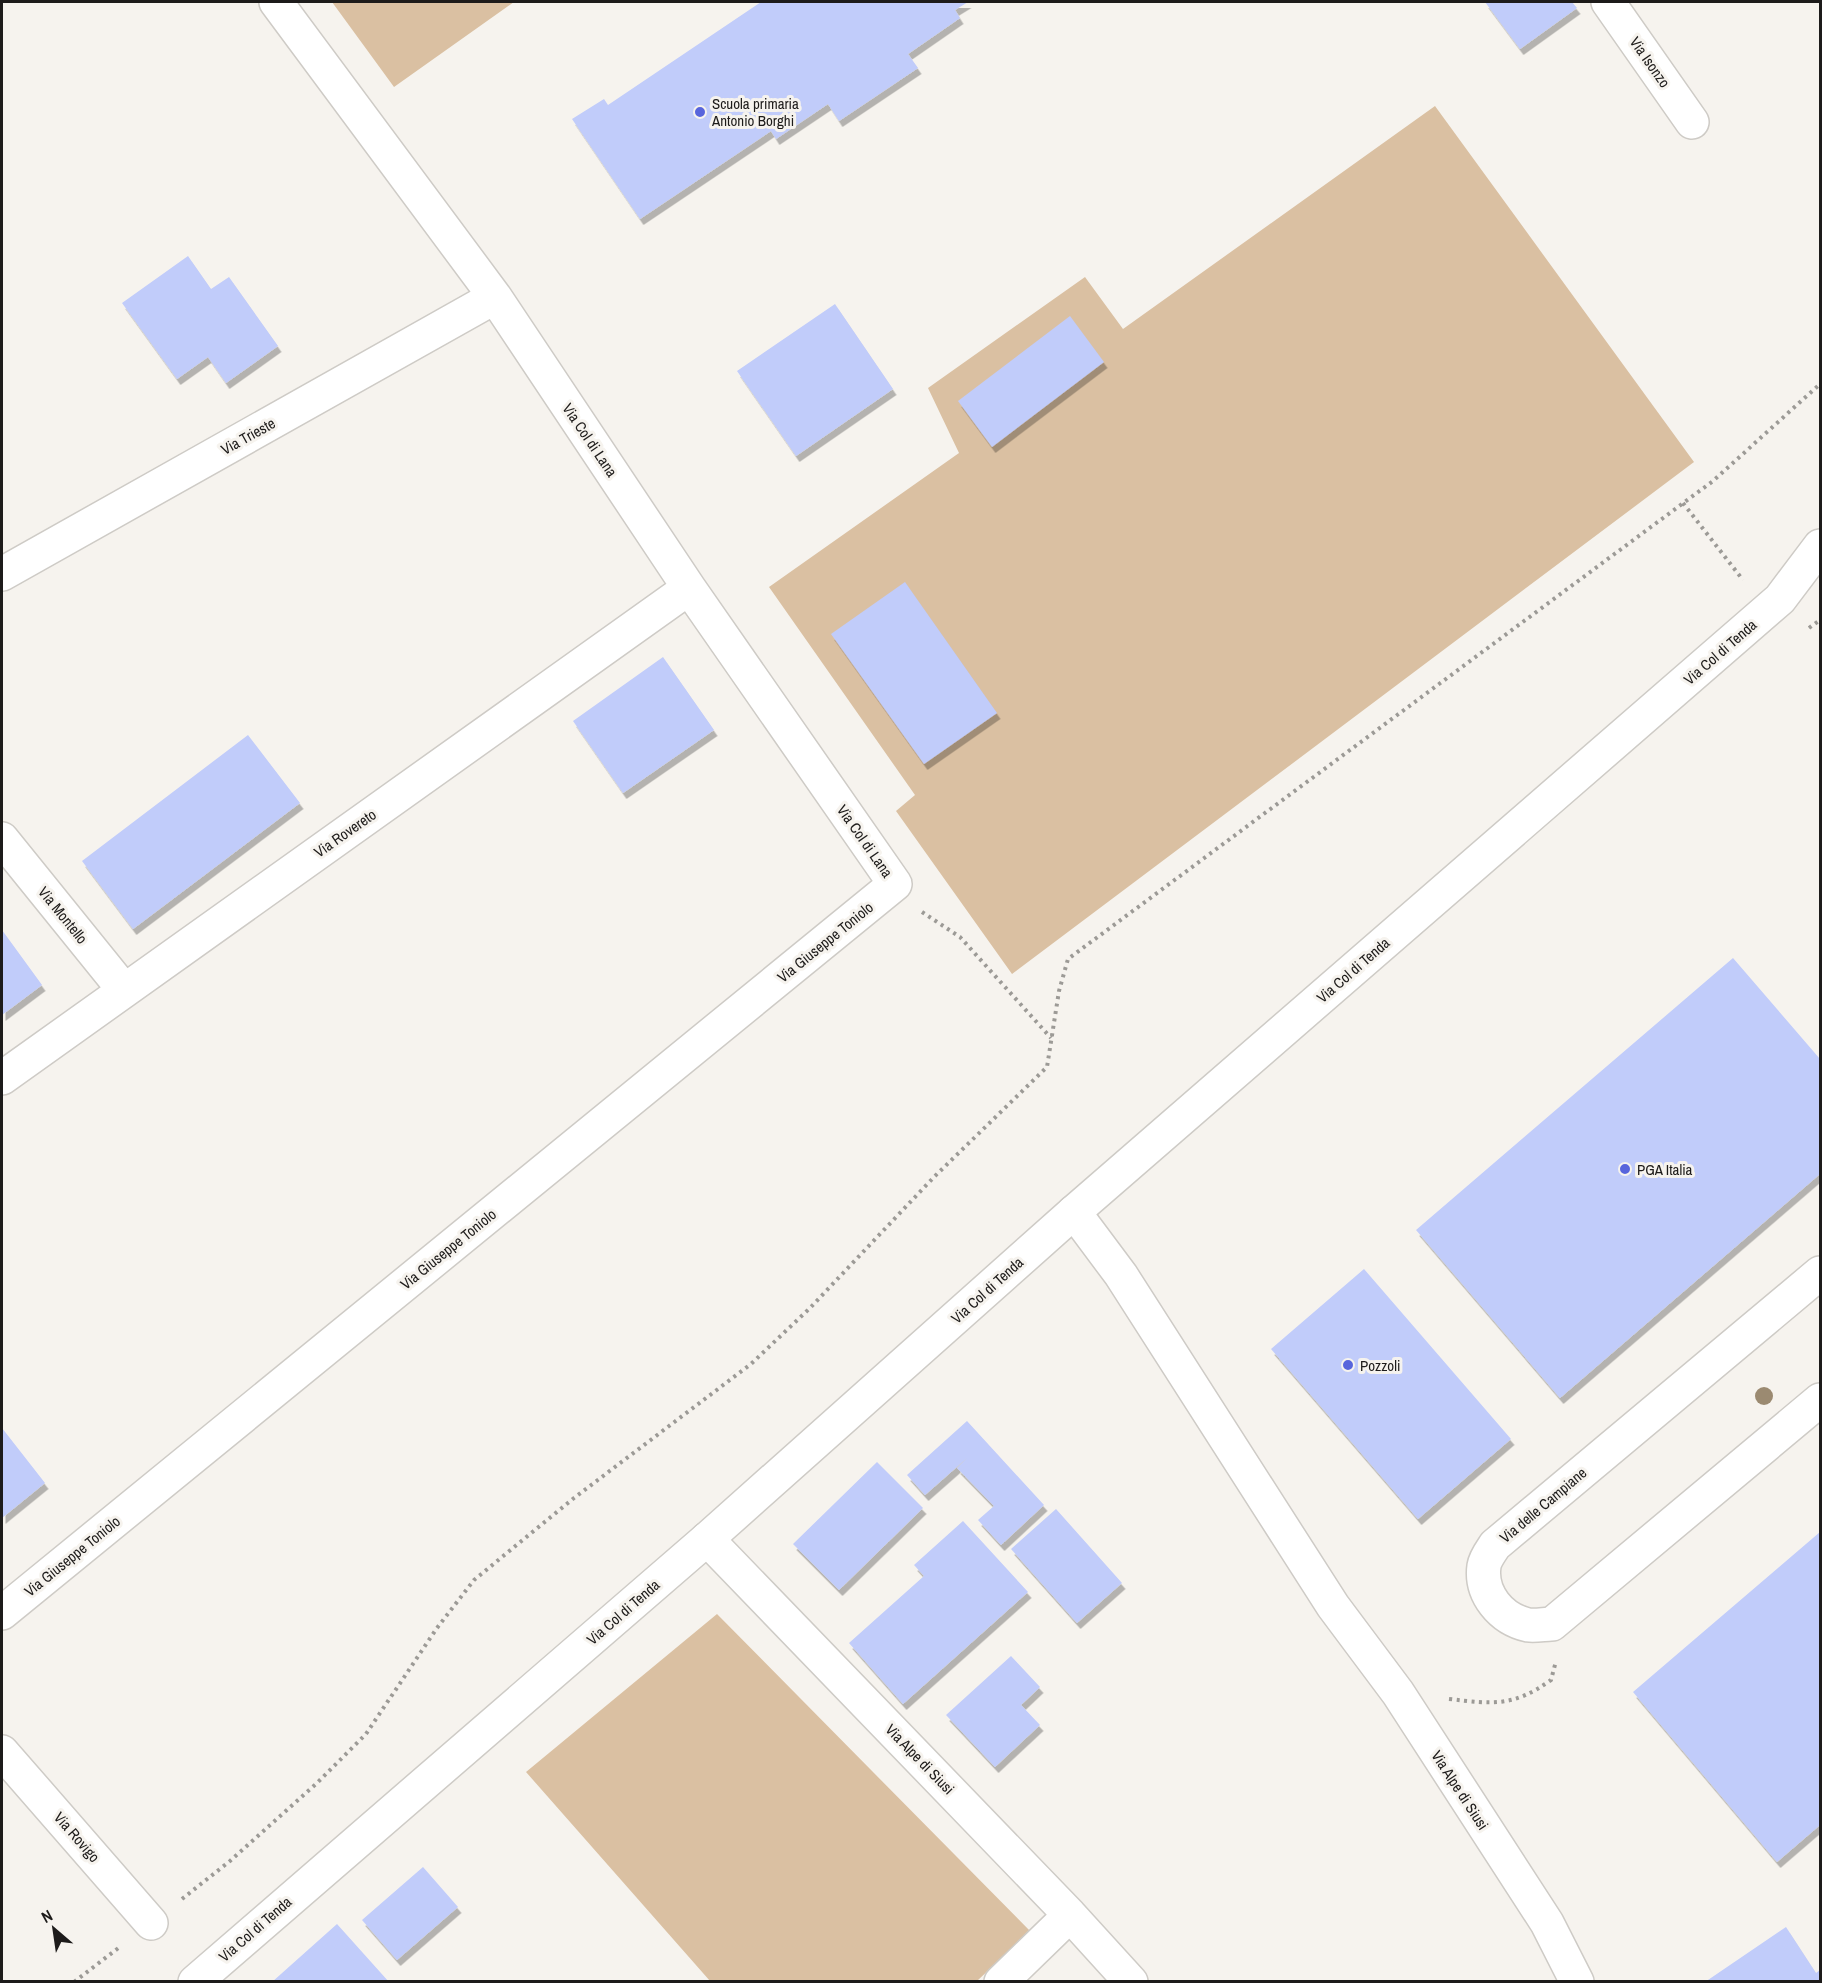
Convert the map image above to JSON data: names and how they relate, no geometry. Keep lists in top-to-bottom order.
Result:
{
  "streets": {
    "street": [
      "Via Isonzo",
      "Via Trieste",
      "Via Col di Lana",
      "Via Col di Tenda",
      "Via Rovereto",
      "Via Montello",
      "Via Giuseppe Toniolo",
      "Via delle Campiane",
      "Via Alpe di Siusi",
      "Via Rovigo"
    ]
  },
  "crossings": [
    ["Via Trieste", "Via Col di Lana"],
    ["Via Col di Lana", "Via Rovereto"],
    ["Via Col di Lana", "Via Giuseppe Toniolo"],
    ["Via Col di Tenda", "Via Alpe di Siusi"],
    ["Via Rovereto", "Via Montello"]
  ],
  "places": ["Scuola primaria Antonio Borghi", "PGA Italia", "Pozzoli"],
  "north": "top left"
}
